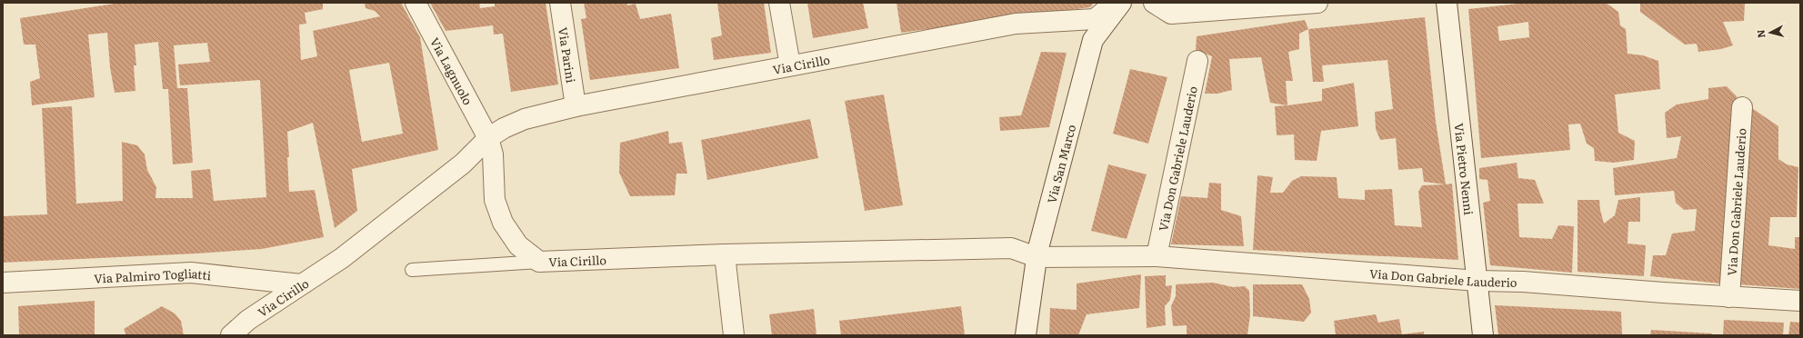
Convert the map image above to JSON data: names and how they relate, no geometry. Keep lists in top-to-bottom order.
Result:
{
  "streets": {
    "street": [
      "Via Parini",
      "Via Cirillo",
      "Via Lagnuolo",
      "Via Don Gabriele Lauderio",
      "Via San Marco",
      "Via Pietro Nenni",
      "Via Palmiro Togliatti"
    ]
  },
  "crossings": [
    ["Via Parini", "Via Cirillo"],
    ["Via Cirillo", "Via Lagnuolo"],
    ["Via Cirillo", "Via Don Gabriele Lauderio"],
    ["Via Cirillo", "Via San Marco"],
    ["Via Cirillo", "Via Palmiro Togliatti"],
    ["Via Don Gabriele Lauderio", "Via San Marco"],
    ["Via Don Gabriele Lauderio", "Via Pietro Nenni"]
  ],
  "north": "left"
}
